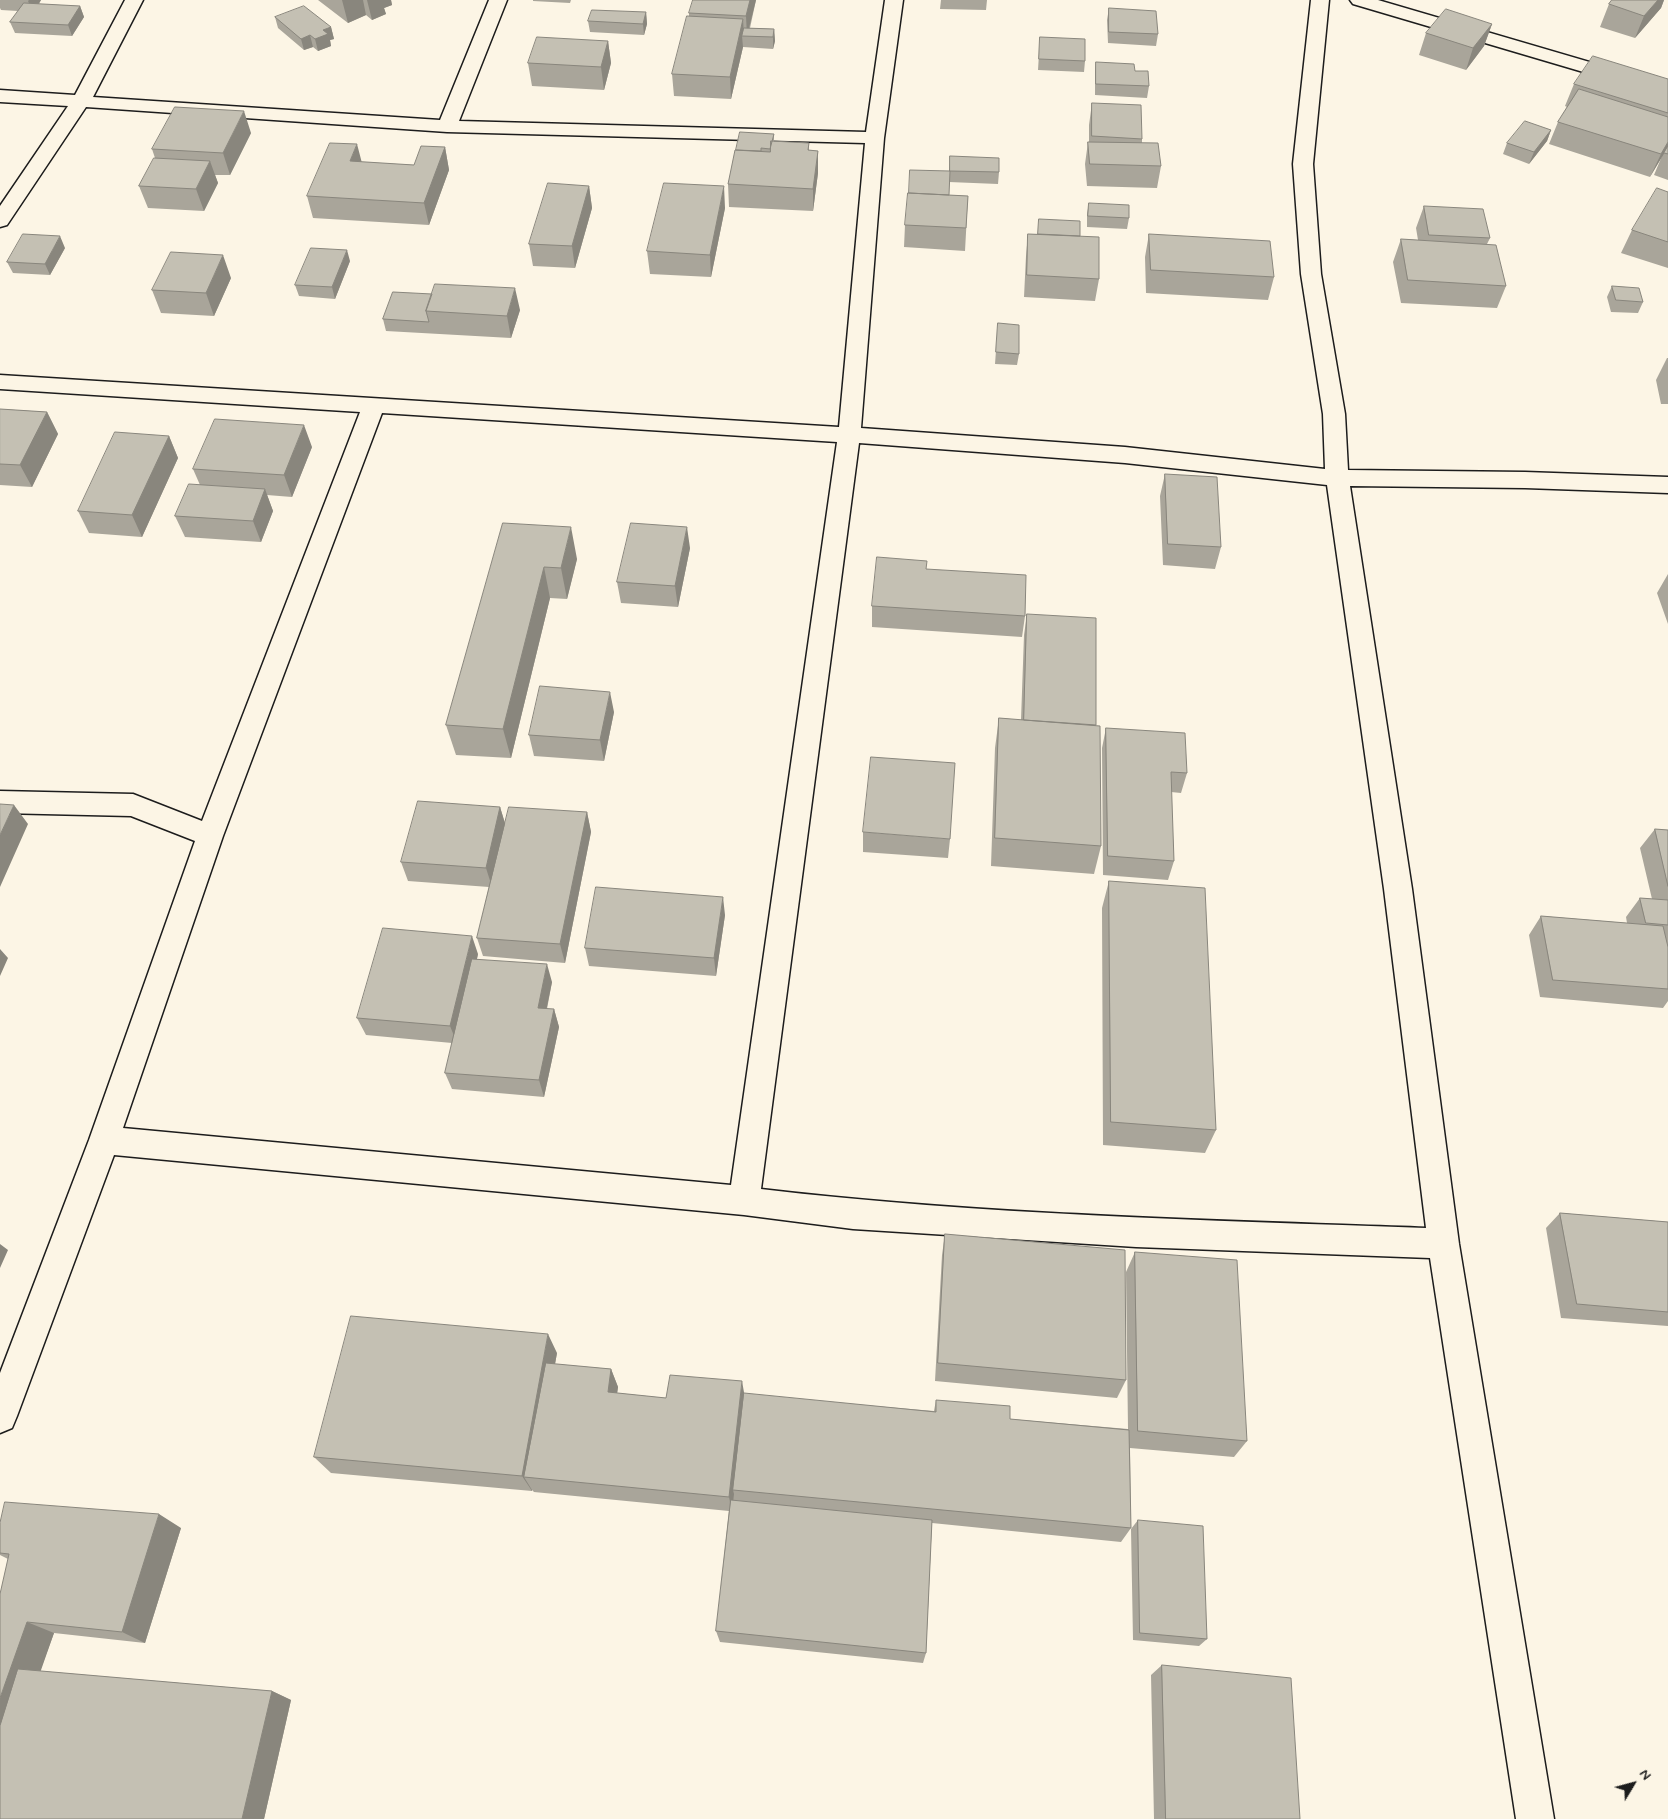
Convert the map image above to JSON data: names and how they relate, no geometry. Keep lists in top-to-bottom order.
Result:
{
  "north": "top right"
}
